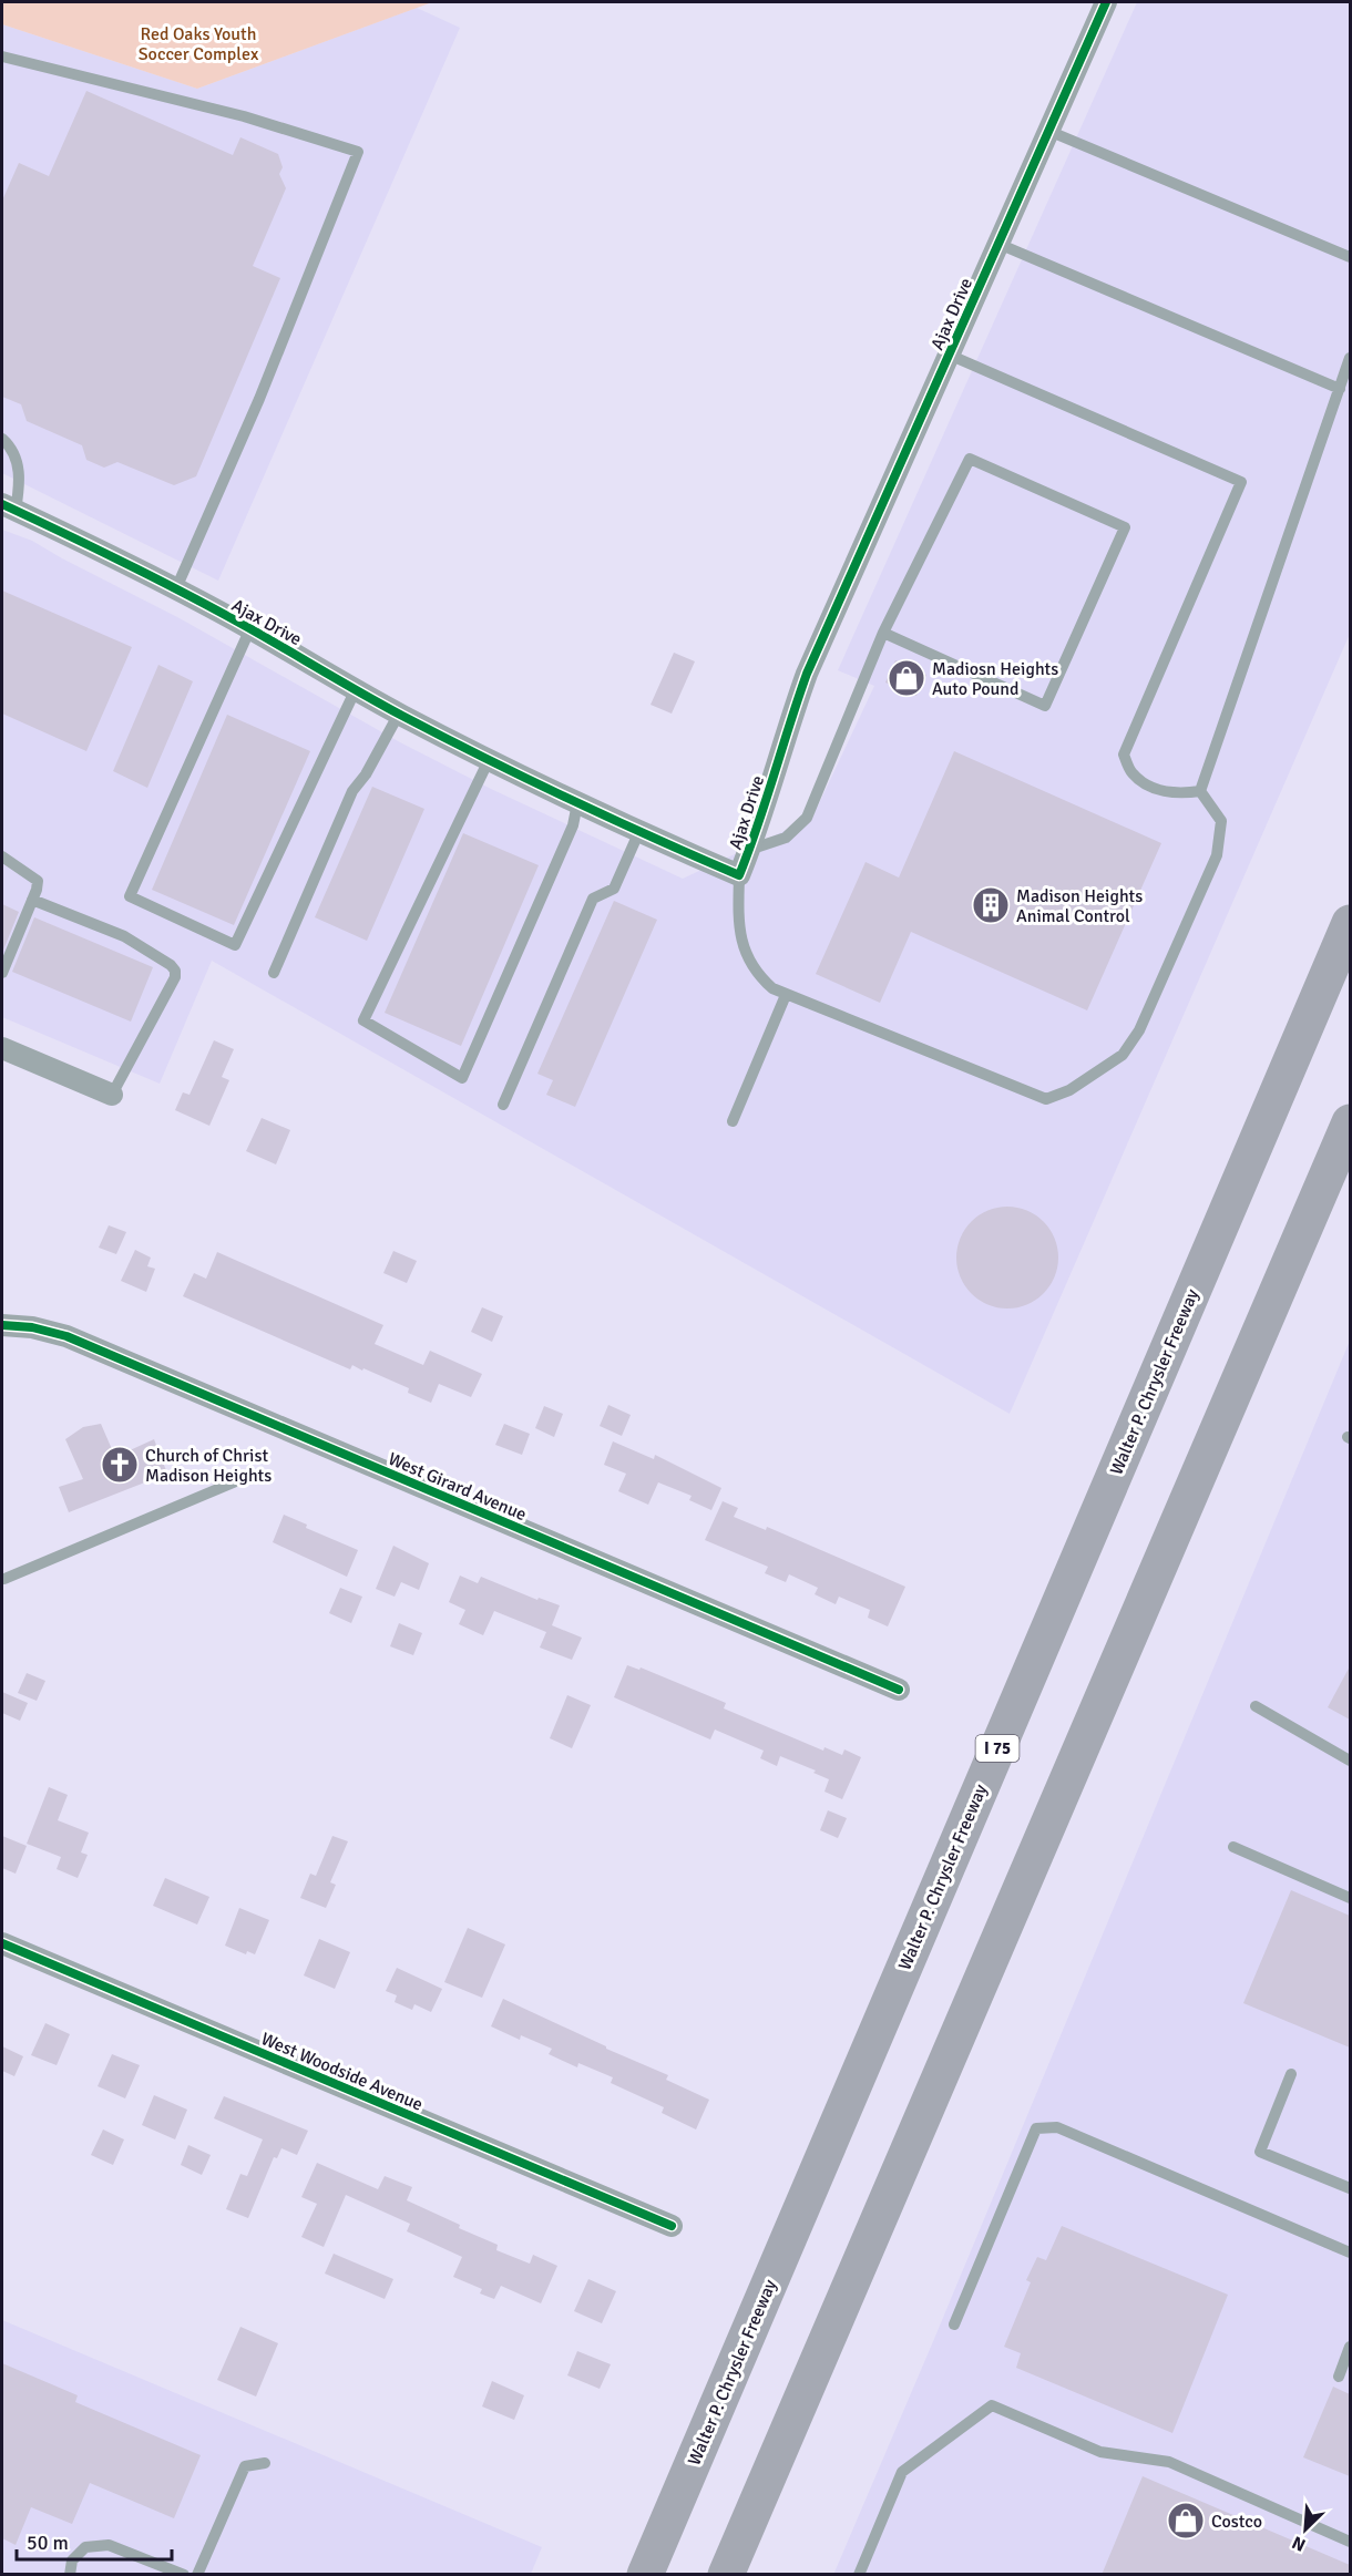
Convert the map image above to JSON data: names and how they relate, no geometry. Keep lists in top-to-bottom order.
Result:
{
  "streets": {
    "highway": ["Walter P. Chrysler Freeway", "I 75"],
    "street": ["Ajax Drive", "West Girard Avenue", "West Woodside Avenue"]
  },
  "parks": ["Red Oaks Youth Soccer Complex"],
  "places": {
    "shop": ["Madiosn Heights Auto Pound", "Costco"],
    "building": ["Madison Heights Animal Control"],
    "church": ["Church of Christ Madison Heights"]
  },
  "scale_bar": "50 m",
  "north": "bottom left"
}
